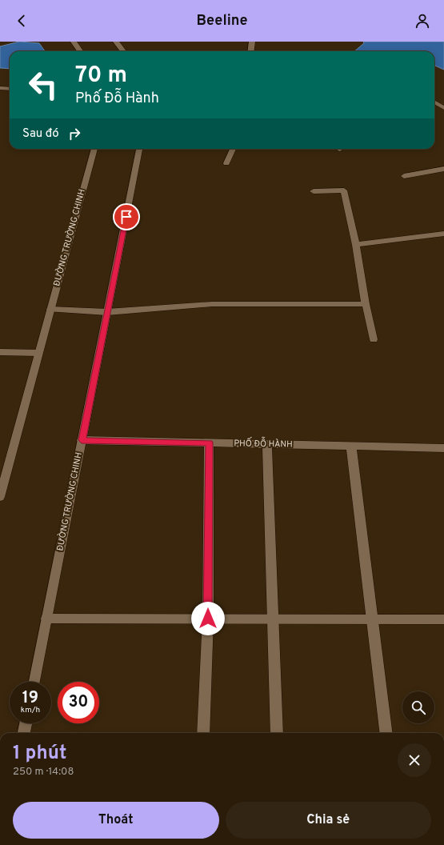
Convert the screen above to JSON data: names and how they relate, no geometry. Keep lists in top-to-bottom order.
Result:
{
  "streets": {
    "street": ["ĐƯỜNG TRƯỜNG CHINH", "PHỐ ĐỖ HÀNH"]
  },
  "crossings": [
    ["ĐƯỜNG TRƯỜNG CHINH", "PHỐ ĐỖ HÀNH"]
  ],
  "page": {
    "header": "Beeline",
    "turn": ["70 m", "Phố Đỗ Hành"],
    "then": "Sau đó",
    "speed": "19 km/h",
    "limit": "30",
    "heading": ["1 phút", "250 m · 14:08"],
    "buttons": ["Thoát", "Chia sẻ"]
  }
}
